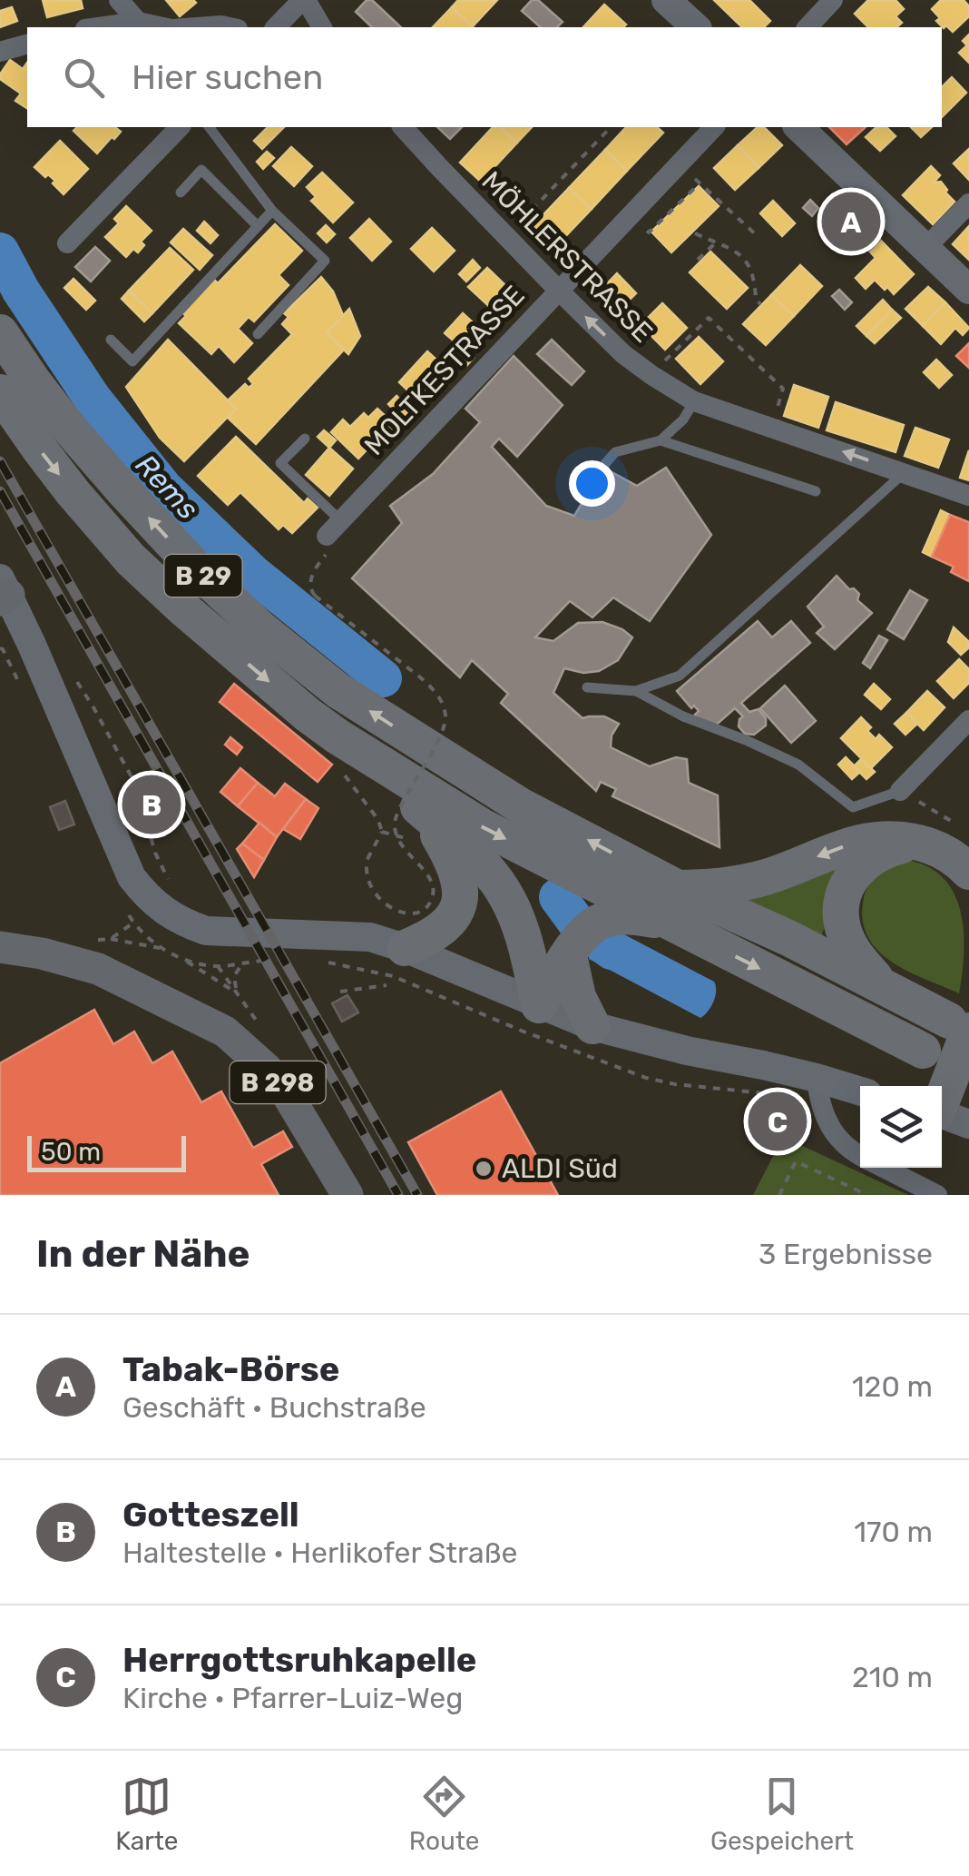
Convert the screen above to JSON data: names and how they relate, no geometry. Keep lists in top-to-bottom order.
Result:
{
  "streets": {
    "highway": ["B 29"],
    "main road": ["B 298"],
    "street": ["MÖHLERSTRASSE", "MOLTKESTRASSE"]
  },
  "crossings": [
    ["MÖHLERSTRASSE", "MOLTKESTRASSE"]
  ],
  "one_way": ["MÖHLERSTRASSE"],
  "water": ["Rems"],
  "places": ["ALDI Süd"],
  "scale_bar": "50 m",
  "page": {
    "search": "Hier suchen",
    "pins": ["A", "B", "C"],
    "scale": "50 m",
    "heading": ["In der Nähe", "3 Ergebnisse"],
    "list": [
      {
        "mark": "A",
        "name": "Tabak-Börse",
        "note": "Geschäft · Buchstraße",
        "value": "120 m"
      },
      {
        "mark": "B",
        "name": "Gotteszell",
        "note": "Haltestelle · Herlikofer Straße",
        "value": "170 m"
      },
      {
        "mark": "C",
        "name": "Herrgottsruhkapelle",
        "note": "Kirche · Pfarrer-Luiz-Weg",
        "value": "210 m"
      }
    ],
    "nav": ["Karte", "Route", "Gespeichert"]
  }
}
